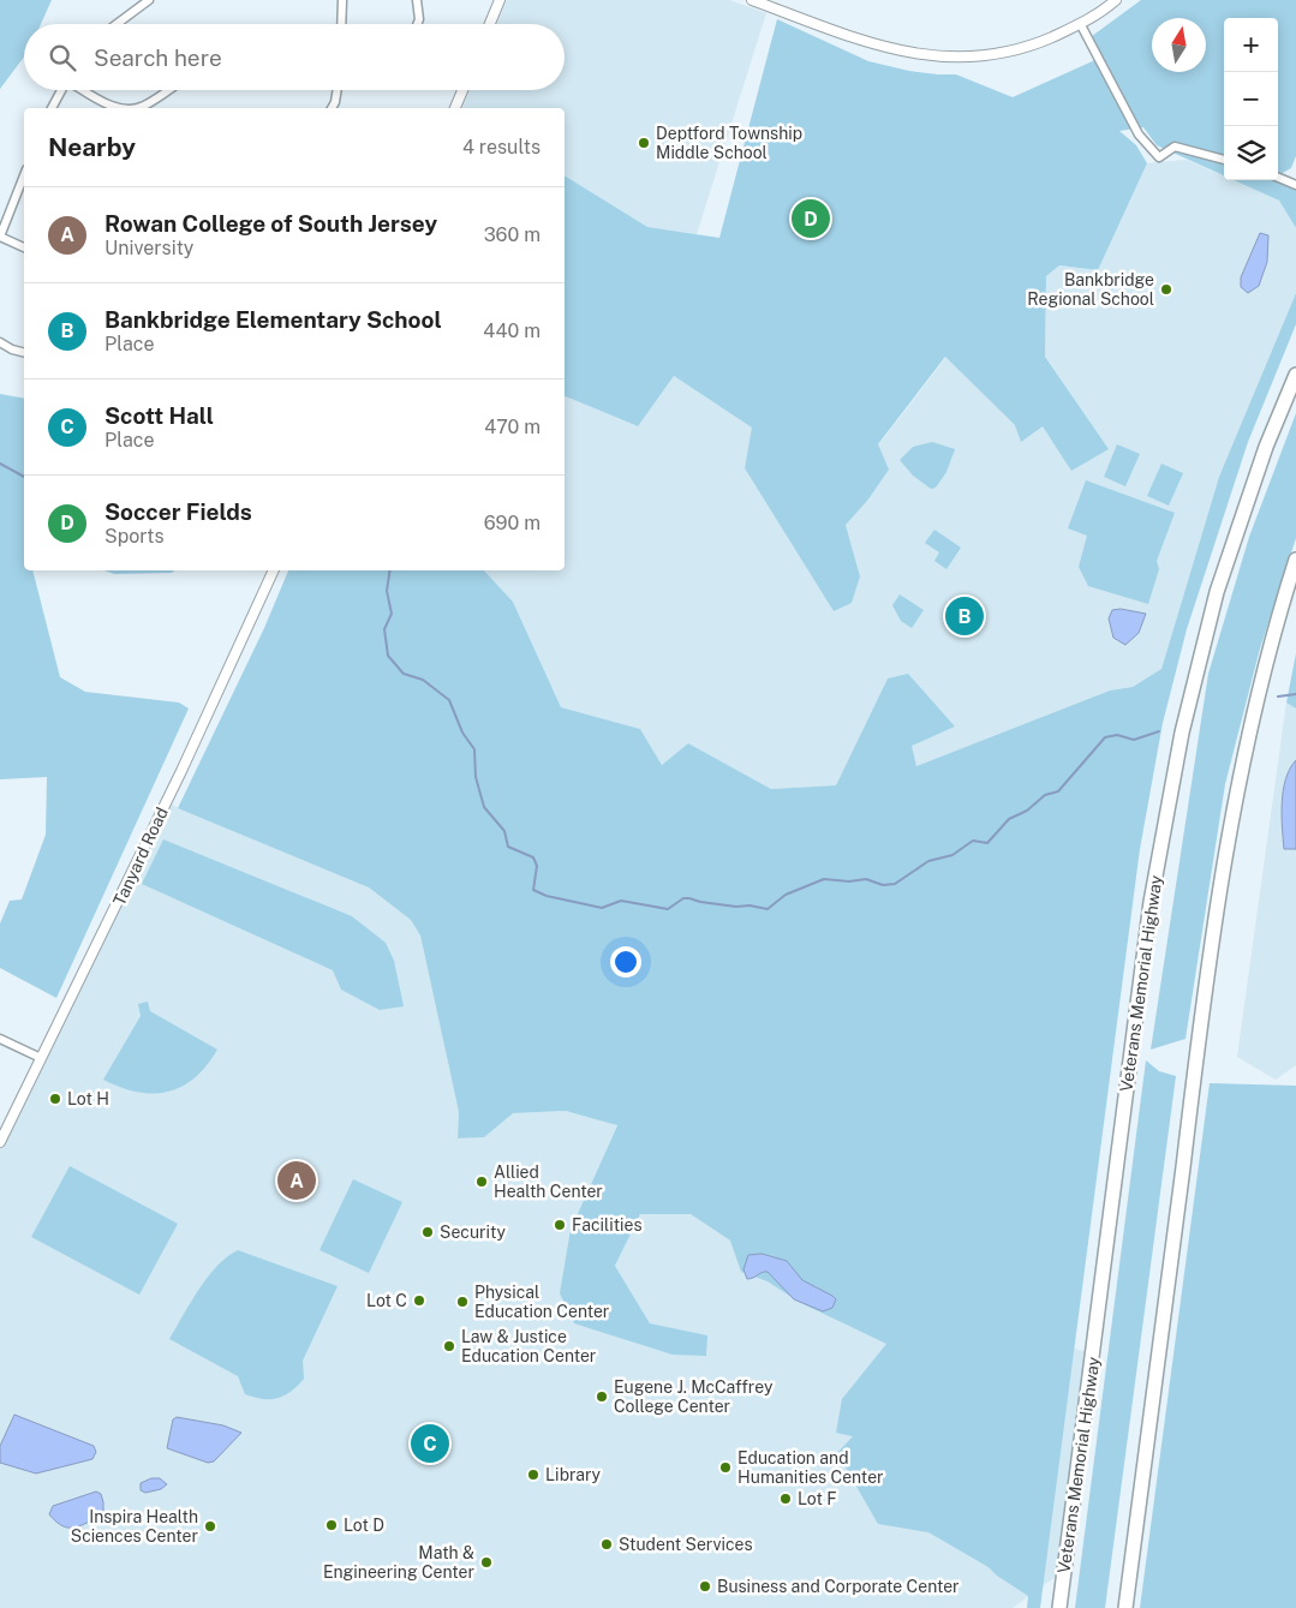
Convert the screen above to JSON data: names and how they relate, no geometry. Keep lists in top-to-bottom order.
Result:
{
  "streets": {
    "highway": ["Veterans Memorial Highway"],
    "street": ["Tanyard Road"]
  },
  "places": [
    "Deptford Township Middle School",
    "Bankbridge Regional School",
    "Lot H",
    "Allied Health Center",
    "Facilities",
    "Security",
    "Lot C",
    "Physical Education Center",
    "Law & Justice Education Center",
    "Eugene J. McCaffrey College Center",
    "Education and Humanities Center",
    "Library",
    "Lot F",
    "Lot D",
    "Inspira Health Sciences Center",
    "Student Services",
    "Math & Engineering Center",
    "Business and Corporate Center"
  ],
  "north": "top",
  "page": {
    "map_buttons": ["+", "−"],
    "search": "Search here",
    "heading": ["Nearby", "4 results"],
    "list": [
      {
        "mark": "A",
        "name": "Rowan College of South Jersey",
        "note": "University",
        "value": "360 m"
      },
      {
        "mark": "B",
        "name": "Bankbridge Elementary School",
        "note": "Place",
        "value": "440 m"
      },
      {
        "mark": "C",
        "name": "Scott Hall",
        "note": "Place",
        "value": "470 m"
      },
      {
        "mark": "D",
        "name": "Soccer Fields",
        "note": "Sports",
        "value": "690 m"
      }
    ],
    "pins": [
      "D",
      "B",
      "A",
      "C"
    ]
  }
}
